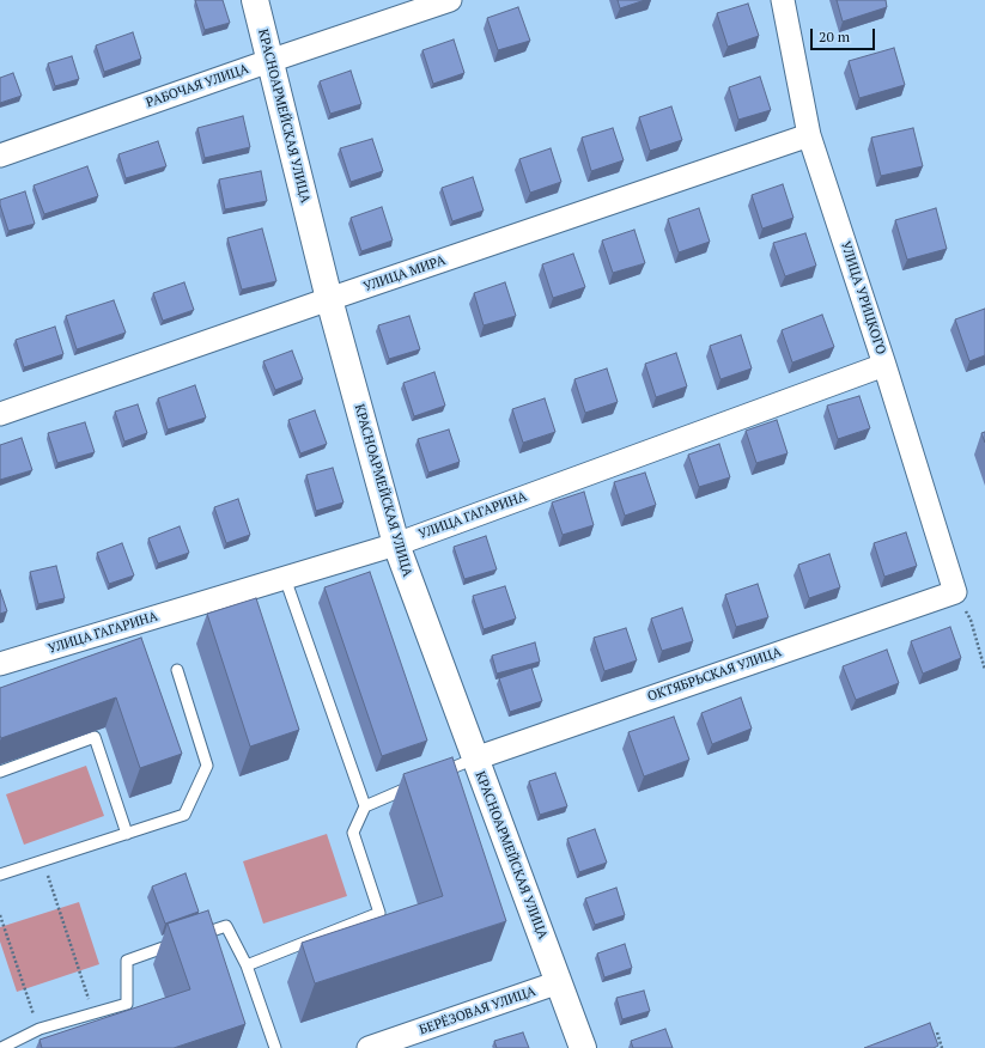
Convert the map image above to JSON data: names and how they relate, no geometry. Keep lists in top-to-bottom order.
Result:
{
  "streets": {
    "street": [
      "РАБОЧАЯ УЛИЦА",
      "КРАСНОАРМЕЙСКАЯ УЛИЦА",
      "УЛИЦА МИРА",
      "УЛИЦА УРИЦКОГО",
      "УЛИЦА ГАГАРИНА",
      "ОКТЯБРЬСКАЯ УЛИЦА",
      "БЕРЁЗОВАЯ УЛИЦА"
    ]
  },
  "crossings": [
    ["РАБОЧАЯ УЛИЦА", "КРАСНОАРМЕЙСКАЯ УЛИЦА"],
    ["КРАСНОАРМЕЙСКАЯ УЛИЦА", "УЛИЦА МИРА"],
    ["КРАСНОАРМЕЙСКАЯ УЛИЦА", "УЛИЦА ГАГАРИНА"],
    ["КРАСНОАРМЕЙСКАЯ УЛИЦА", "ОКТЯБРЬСКАЯ УЛИЦА"],
    ["КРАСНОАРМЕЙСКАЯ УЛИЦА", "БЕРЁЗОВАЯ УЛИЦА"],
    ["УЛИЦА МИРА", "УЛИЦА УРИЦКОГО"],
    ["УЛИЦА УРИЦКОГО", "УЛИЦА ГАГАРИНА"],
    ["УЛИЦА УРИЦКОГО", "ОКТЯБРЬСКАЯ УЛИЦА"]
  ],
  "scale_bar": "20 m"
}
